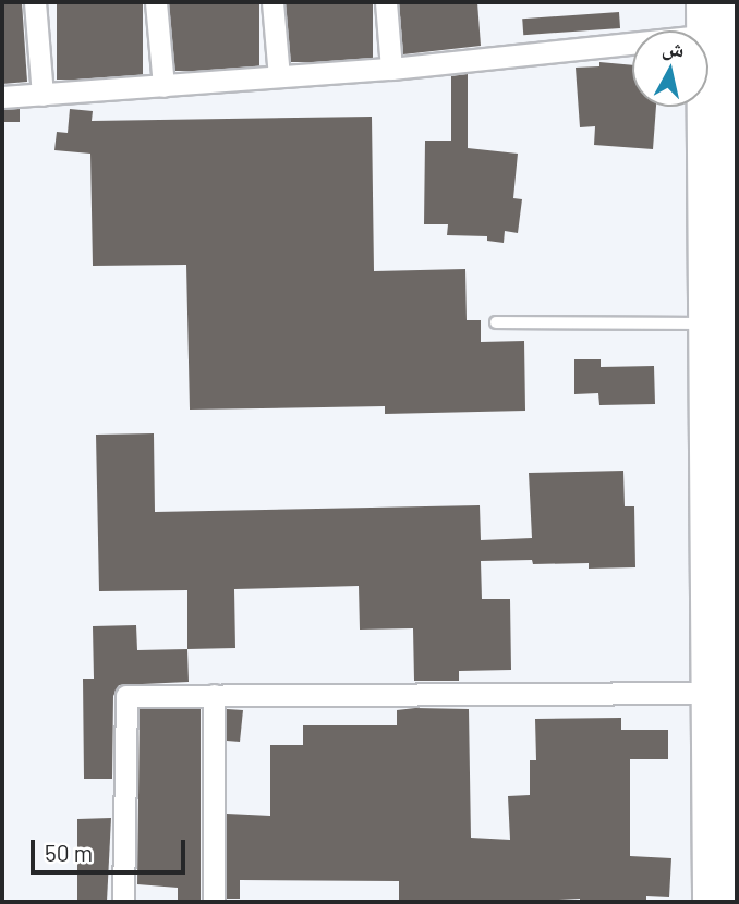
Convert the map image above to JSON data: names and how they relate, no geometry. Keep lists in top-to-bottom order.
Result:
{
  "scale_bar": "50 m",
  "north": "top"
}
